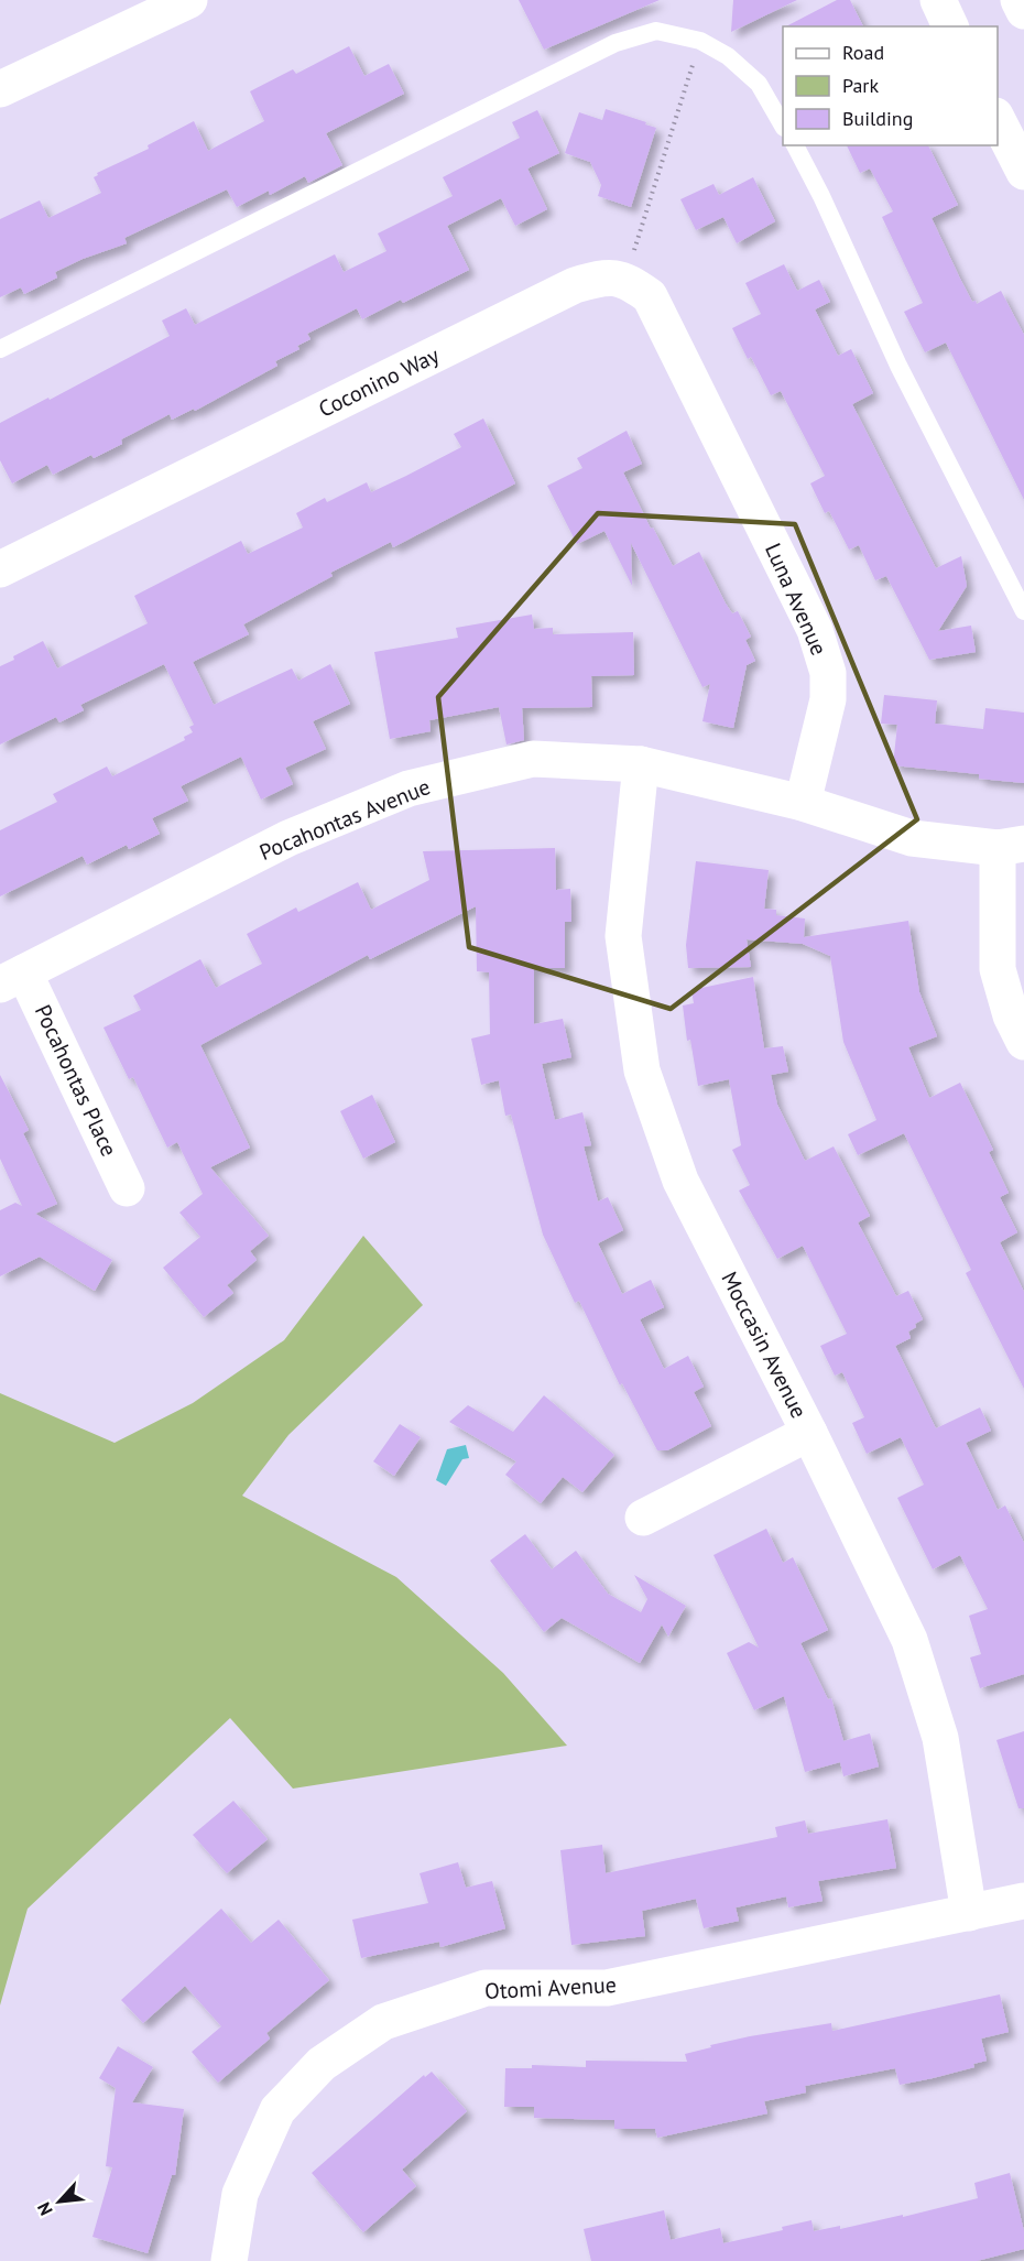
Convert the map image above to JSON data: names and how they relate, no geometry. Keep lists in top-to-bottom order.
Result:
{
  "streets": {
    "street": [
      "Coconino Way",
      "Luna Avenue",
      "Pocahontas Avenue",
      "Pocahontas Place",
      "Moccasin Avenue",
      "Otomi Avenue"
    ]
  },
  "crossings": [
    ["Coconino Way", "Luna Avenue"],
    ["Luna Avenue", "Pocahontas Avenue"],
    ["Pocahontas Avenue", "Pocahontas Place"],
    ["Pocahontas Avenue", "Moccasin Avenue"],
    ["Moccasin Avenue", "Otomi Avenue"]
  ],
  "legend": ["Road", "Park", "Building"],
  "north": "bottom left"
}
